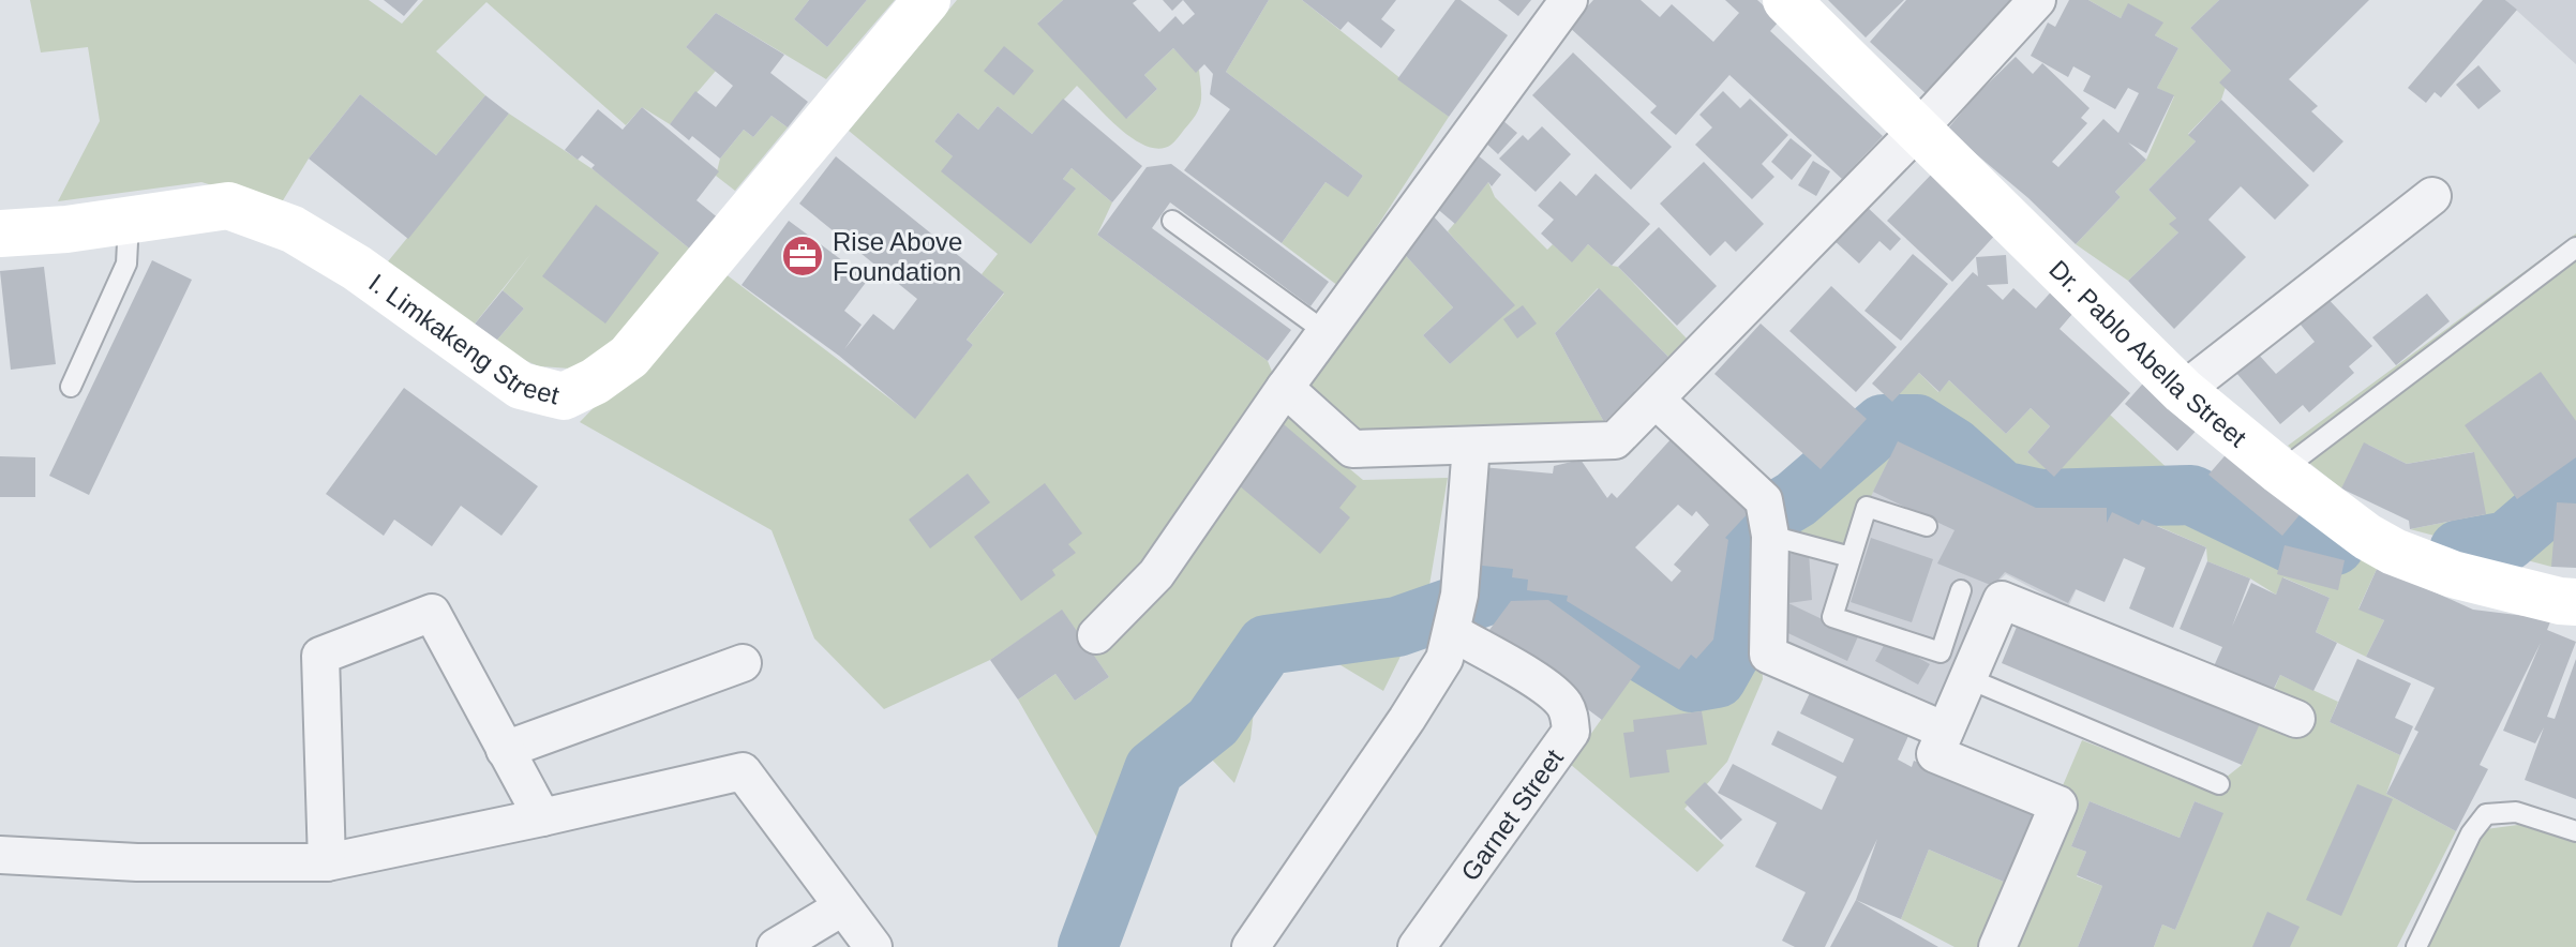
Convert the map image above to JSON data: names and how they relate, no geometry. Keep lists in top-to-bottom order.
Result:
{
  "streets": {
    "street": ["I. Limkakeng Street", "Dr. Pablo Abella Street", "Garnet Street"]
  },
  "places": {
    "office": ["Rise Above Foundation"]
  }
}
